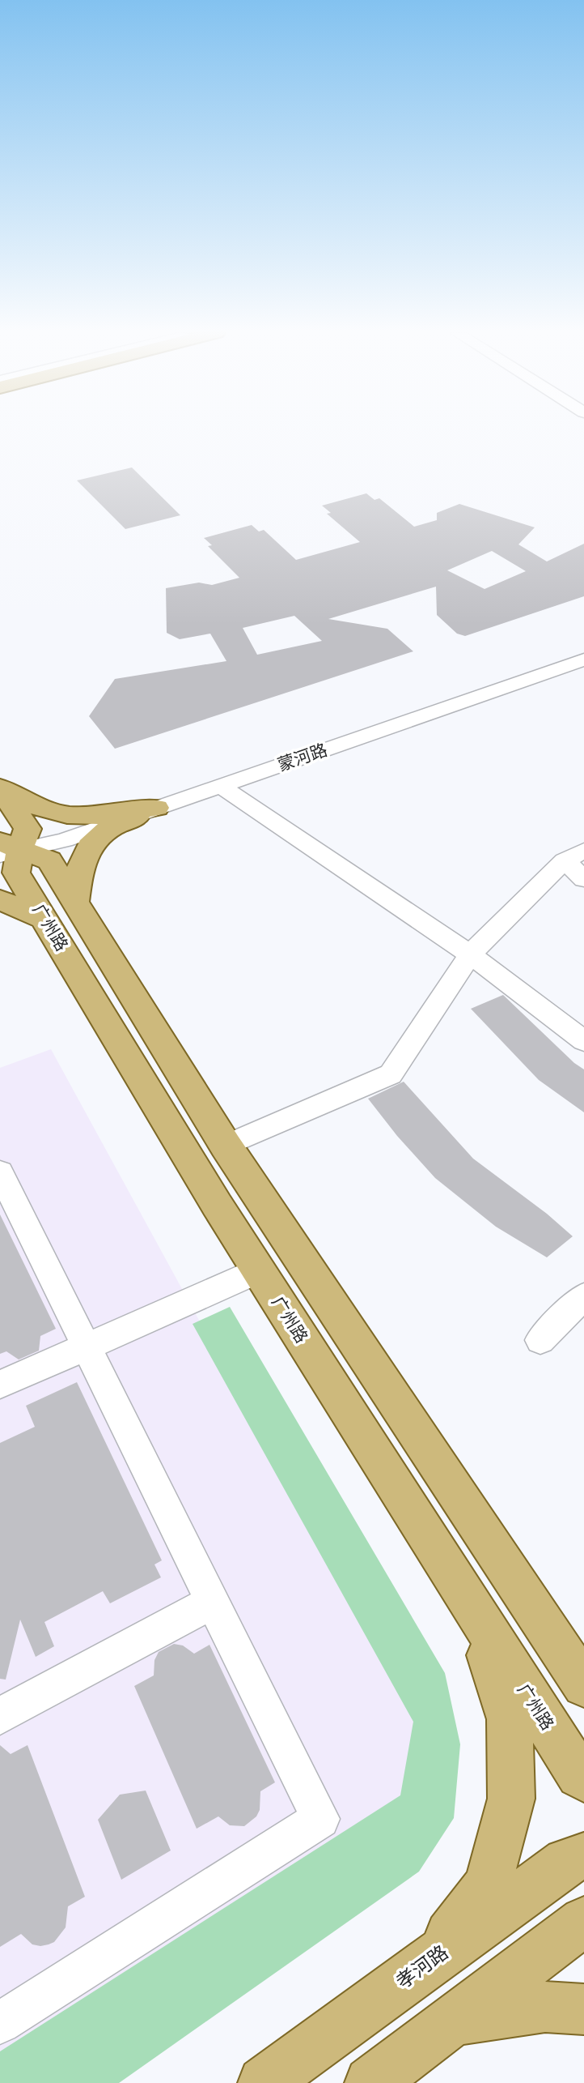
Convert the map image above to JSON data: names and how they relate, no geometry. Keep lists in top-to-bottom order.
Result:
{
  "streets": {
    "main road": ["广州路", "孝河路"],
    "street": ["蒙河路"]
  },
  "crossings": [
    ["蒙河路", "广州路"]
  ]
}
